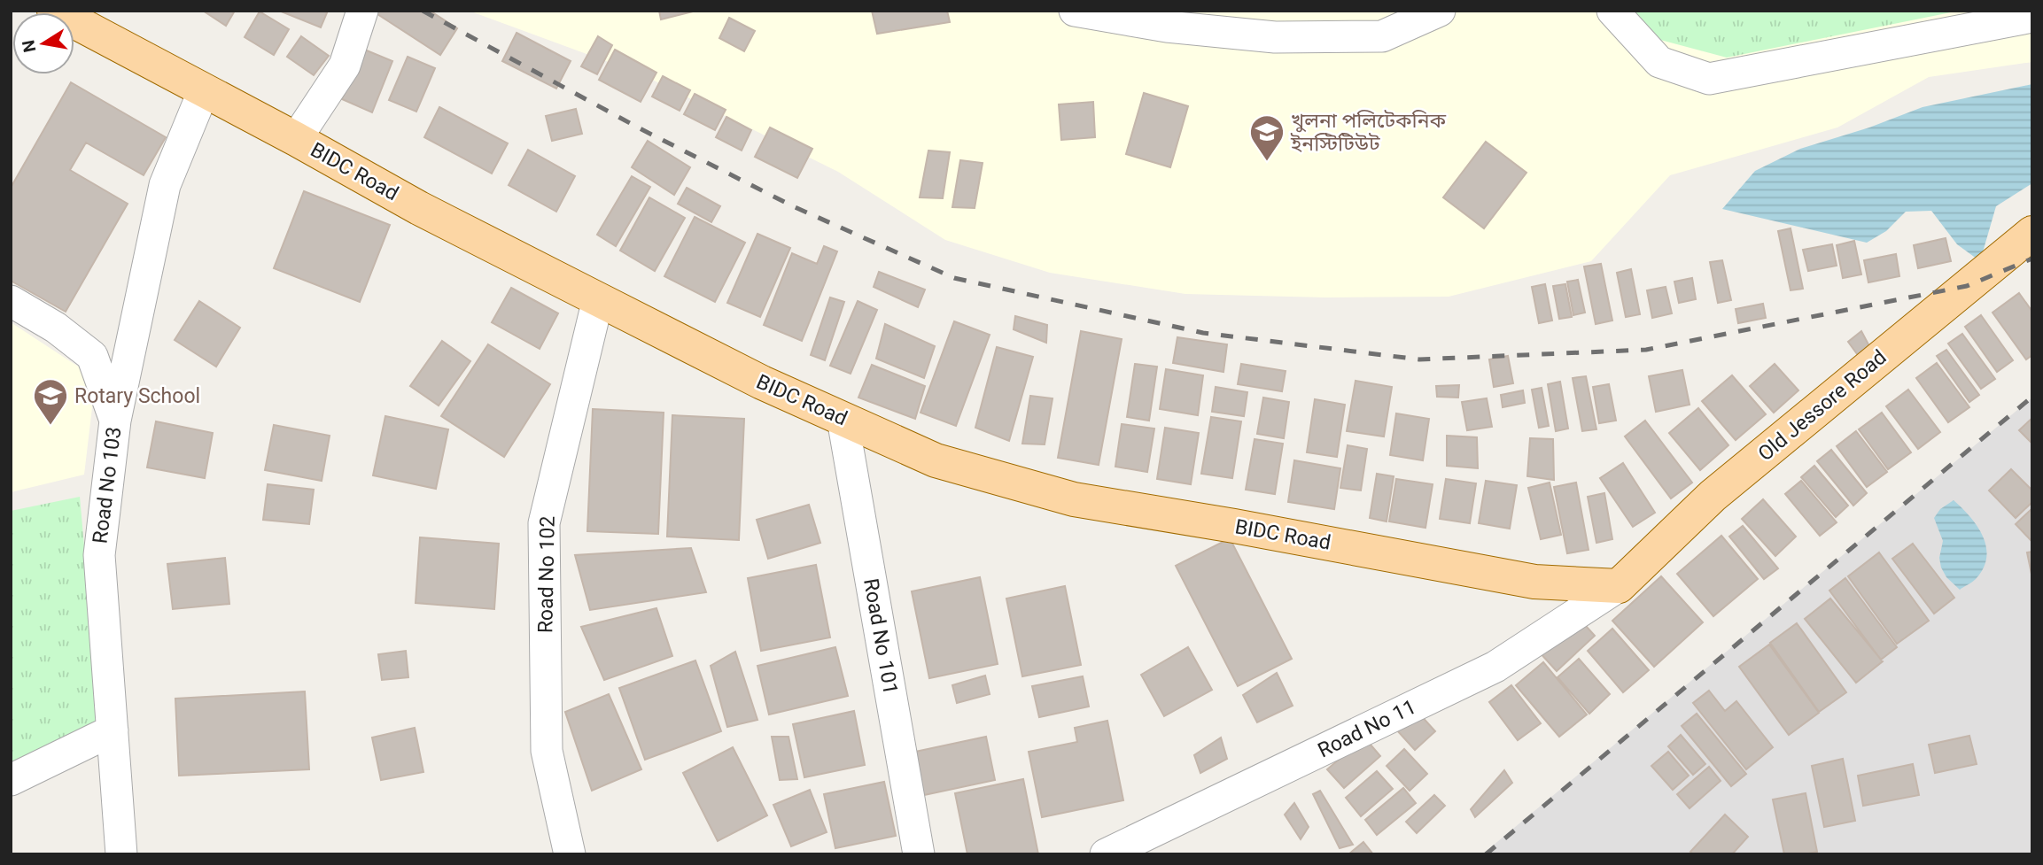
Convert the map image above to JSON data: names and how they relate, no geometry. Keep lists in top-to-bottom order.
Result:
{
  "streets": {
    "main road": ["BIDC Road", "Old Jessore Road"],
    "street": [
      "Road No 103",
      "Road No 102",
      "Road No 101",
      "Road No 11"
    ]
  },
  "crossings": [
    ["BIDC Road", "Old Jessore Road"],
    ["BIDC Road", "Road No 103"],
    ["BIDC Road", "Road No 102"],
    ["BIDC Road", "Road No 101"],
    ["BIDC Road", "Road No 11"],
    ["Old Jessore Road", "Road No 11"]
  ],
  "places": {
    "school or university": ["খুলনা পলিটেকনিক ইনস্টিটিউট", "Rotary School"]
  },
  "north": "left"
}
